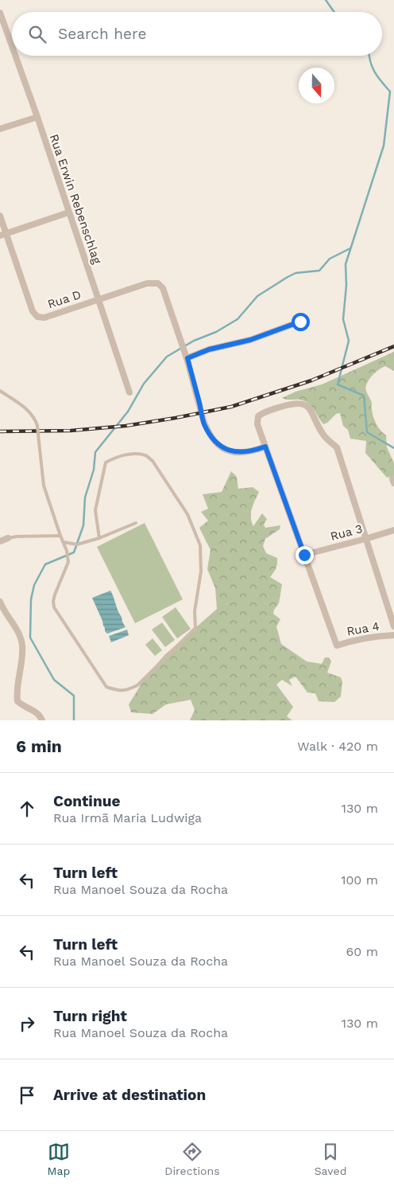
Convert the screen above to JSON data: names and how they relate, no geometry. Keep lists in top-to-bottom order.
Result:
{
  "streets": {
    "street": [
      "Rua Erwin Rebenschlag",
      "Rua D",
      "Rua 3",
      "Rua 4"
    ]
  },
  "crossings": [
    ["Rua Erwin Rebenschlag", "Rua D"],
    ["Rua 3", "Rua 4"]
  ],
  "north": "bottom",
  "page": {
    "search": "Search here",
    "heading": ["6 min", "Walk · 420 m"],
    "list": [
      ["Continue", "Rua Irmã Maria Ludwiga", "130 m"],
      ["Turn left", "Rua Manoel Souza da Rocha", "100 m"],
      ["Turn left", "Rua Manoel Souza da Rocha", "60 m"],
      ["Turn right", "Rua Manoel Souza da Rocha", "130 m"],
      "Arrive at destination"
    ],
    "nav": ["Map", "Directions", "Saved"]
  }
}
